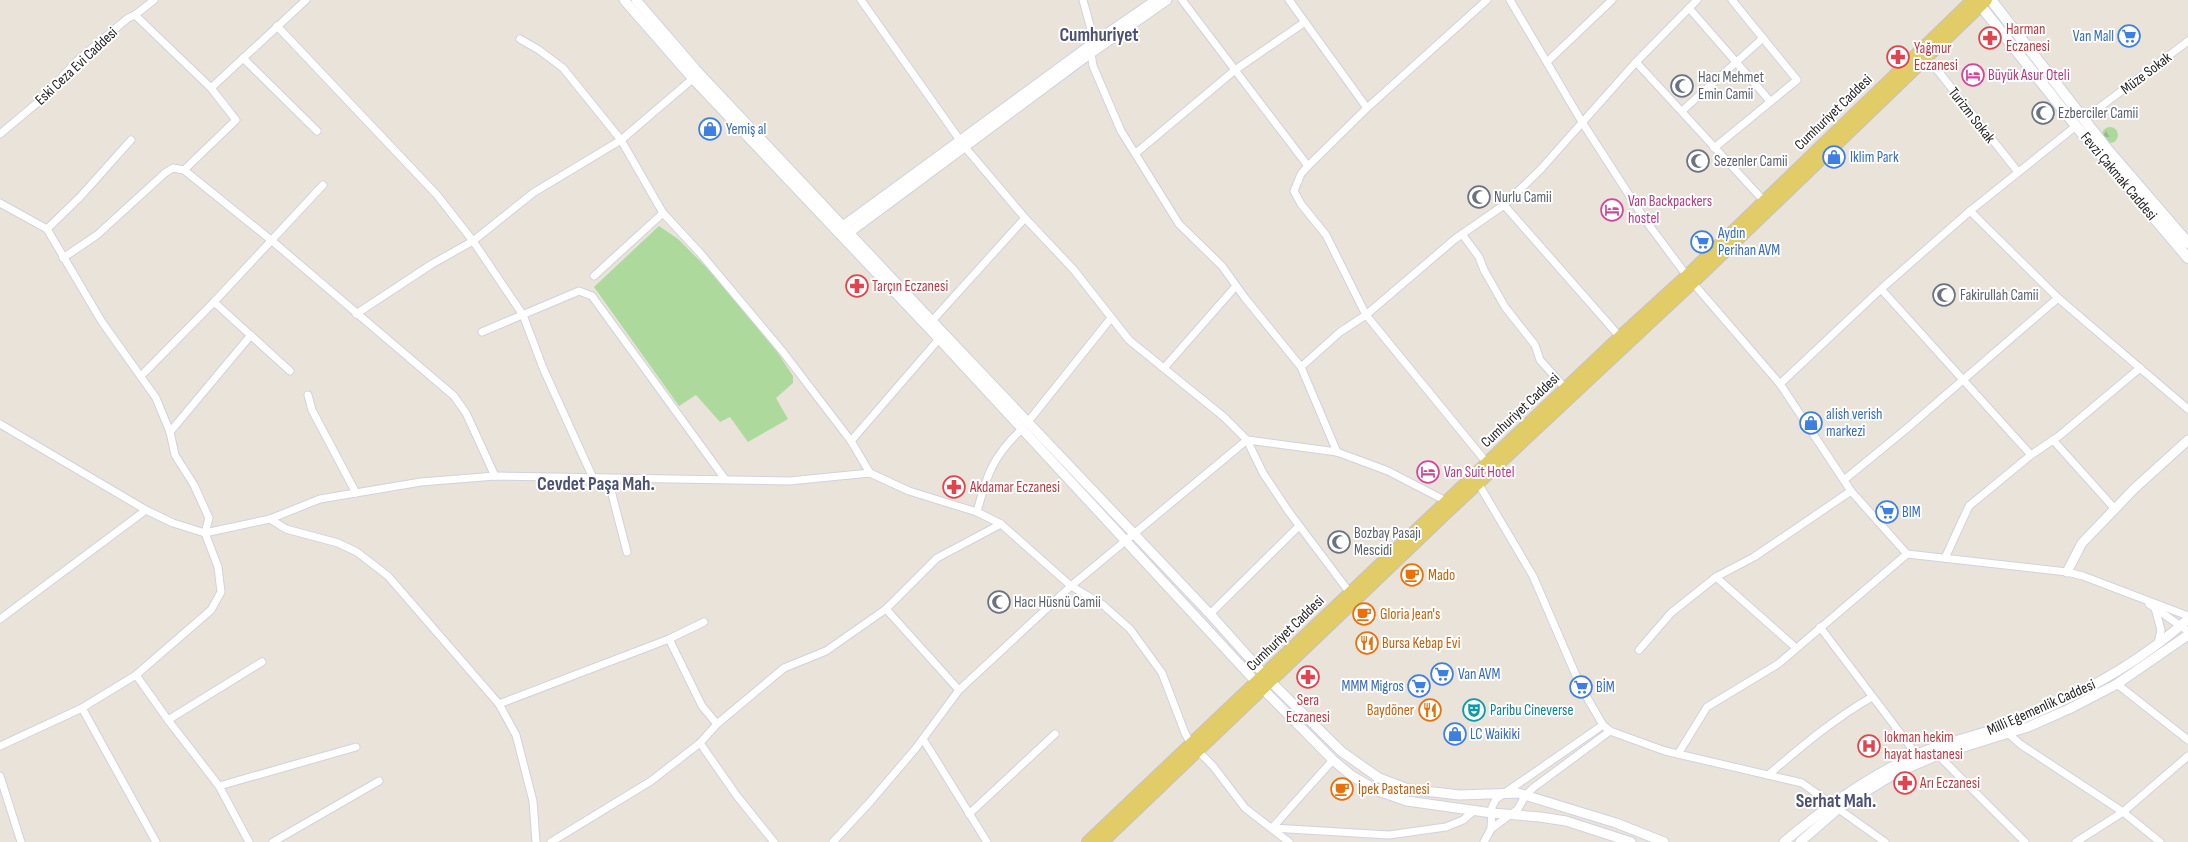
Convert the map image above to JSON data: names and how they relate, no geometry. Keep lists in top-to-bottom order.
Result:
{
  "streets": {
    "main road": ["Cumhuriyet Caddesi", "Fevzi Çakmak Caddesi"],
    "street": [
      "Eski Ceza Evi Caddesi",
      "Müze Sokak",
      "Turizm Sokak",
      "Milli Egemenlik Caddesi"
    ]
  },
  "crossings": [
    ["Müze Sokak", "Turizm Sokak"],
    ["Müze Sokak", "Fevzi Çakmak Caddesi"],
    ["Cumhuriyet Caddesi", "Turizm Sokak"],
    ["Cumhuriyet Caddesi", "Fevzi Çakmak Caddesi"]
  ],
  "districts": ["Cumhuriyet", "Cevdet Paşa Mah.", "Serhat Mah."],
  "places": {
    "supermarket": [
      "Van Mall",
      "Aydın Perihan AVM",
      "BIM",
      "Van AVM",
      "MMM Migros",
      "BİM"
    ],
    "pharmacy": [
      "Harman Eczanesi",
      "Yağmur Eczanesi",
      "Tarçın Eczanesi",
      "Akdamar Eczanesi",
      "Sera Eczanesi",
      "Arı Eczanesi"
    ],
    "hotel": ["Büyük Asur Oteli", "Van Backpackers hostel", "Van Suit Hotel"],
    "mosque": [
      "Hacı Mehmet Emin Camii",
      "Ezberciler Camii",
      "Sezenler Camii",
      "Nurlu Camii",
      "Fakirullah Camii",
      "Bozbay Pasajı Mescidi",
      "Hacı Hüsnü Camii"
    ],
    "shop": [
      "Yemiş al",
      "Iklim Park",
      "alish verish markezi",
      "LC Waikiki"
    ],
    "cafe": ["Mado", "Gloria Jean's", "İpek Pastanesi"],
    "restaurant": ["Bursa Kebap Evi", "Baydöner"],
    "theatre": ["Paribu Cineverse"],
    "hospital": ["lokman hekim hayat hastanesi"]
  }
}
